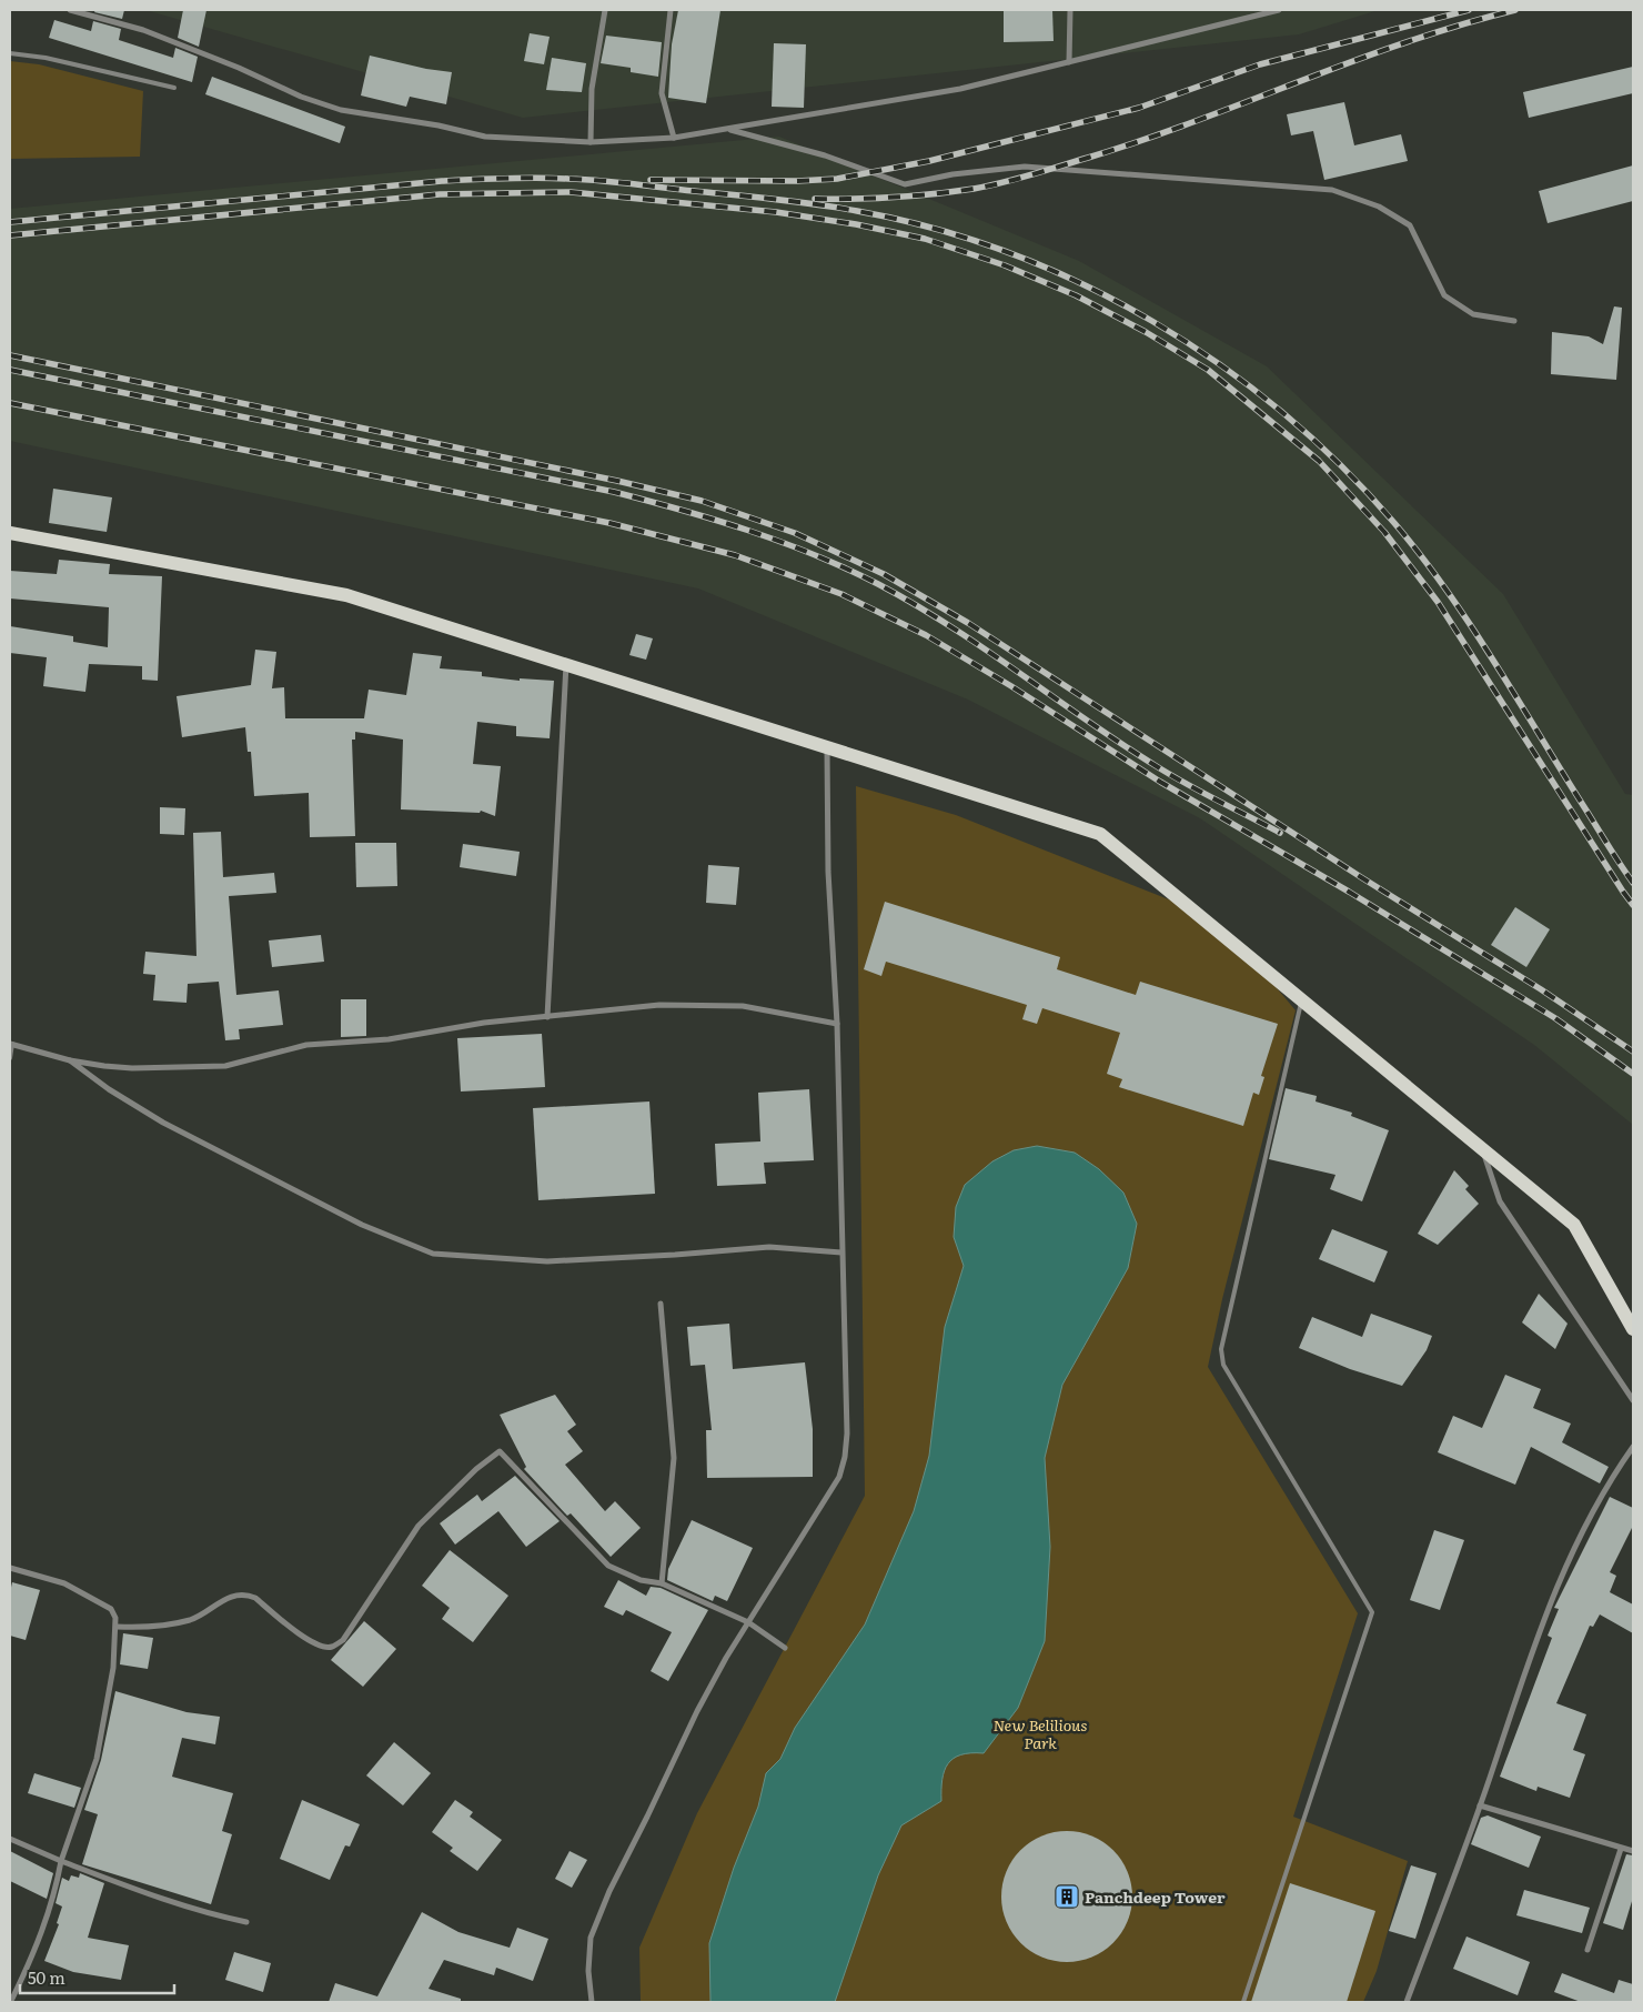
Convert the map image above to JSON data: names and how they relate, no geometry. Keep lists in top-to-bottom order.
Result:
{
  "parks": ["New Belilious Park"],
  "places": {
    "building": ["Panchdeep Tower"]
  },
  "scale_bar": "50 m"
}
